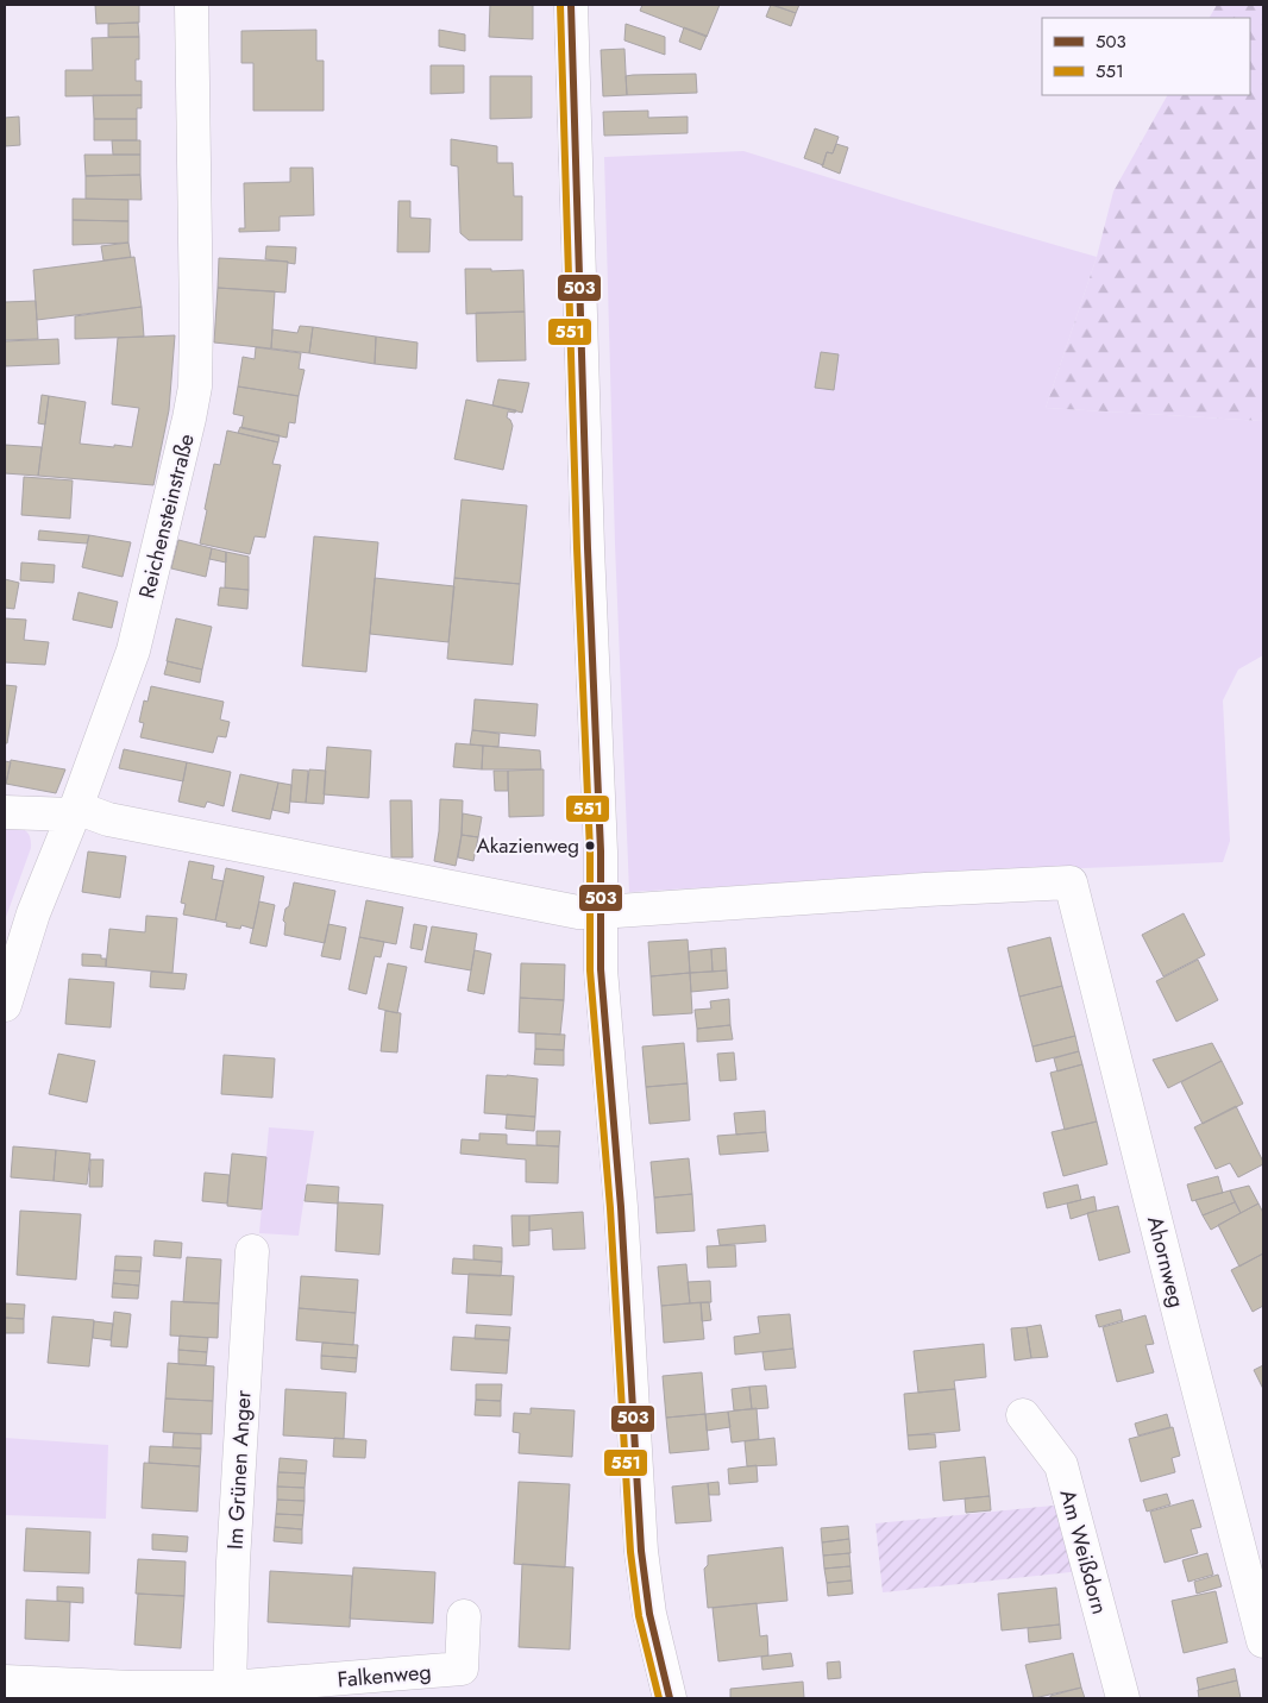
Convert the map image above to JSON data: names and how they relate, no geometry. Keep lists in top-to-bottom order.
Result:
{
  "streets": {
    "street": [
      "Reichensteinstraße",
      "Ahornweg",
      "Im Grünen Anger",
      "Am Weißdorn",
      "Falkenweg"
    ]
  },
  "crossings": [
    ["Im Grünen Anger", "Falkenweg"]
  ],
  "places": ["Akazienweg"],
  "lines": ["transit line 503", "transit line 551"],
  "legend": ["503", "551"]
}
